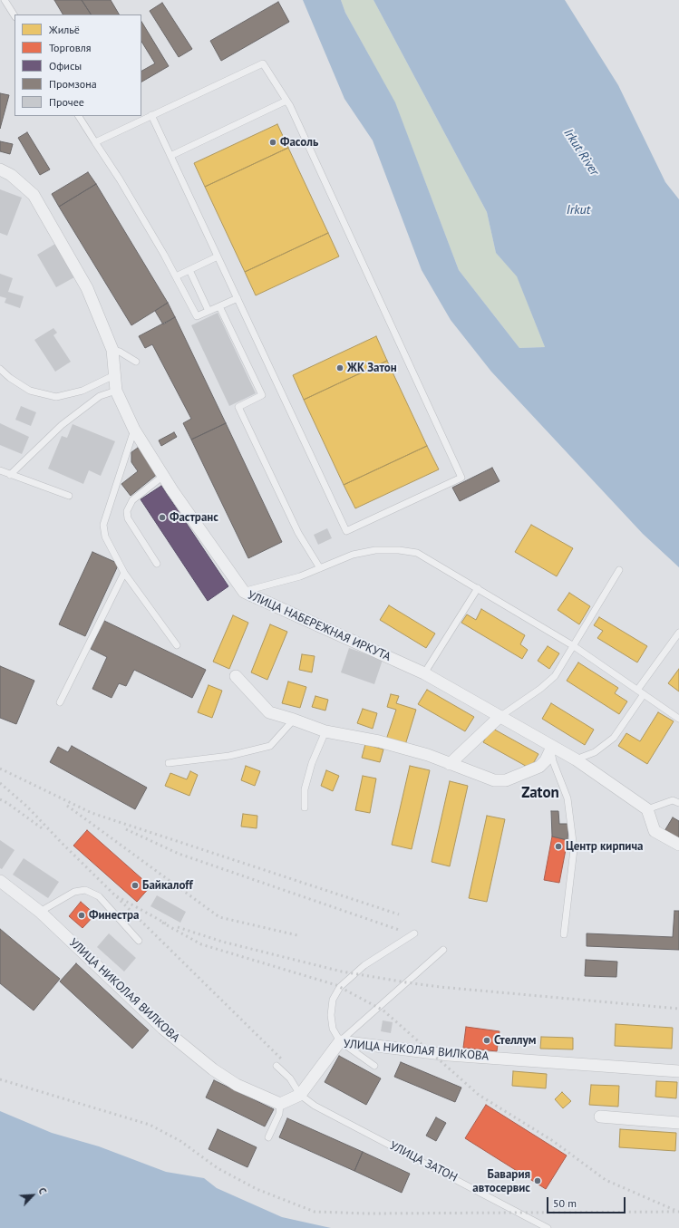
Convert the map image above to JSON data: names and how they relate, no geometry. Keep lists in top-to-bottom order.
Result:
{
  "streets": {
    "street": ["УЛИЦА НАБЕРЕЖНАЯ ИРКУТА", "УЛИЦА НИКОЛАЯ ВИЛКОВА"],
    "lane": ["УЛИЦА ЗАТОН"]
  },
  "crossings": [
    ["УЛИЦА НИКОЛАЯ ВИЛКОВА", "УЛИЦА ЗАТОН"]
  ],
  "districts": ["Zaton"],
  "water": ["Irkut River", "Irkut"],
  "places": [
    "Фасоль",
    "ЖК Затон",
    "Фастранс",
    "Центр кирпича",
    "Байкалoff",
    "Финестра",
    "Стеллум",
    "Бавария автосервис"
  ],
  "legend": [
    "Жильё",
    "Торговля",
    "Офисы",
    "Промзона",
    "Прочее"
  ],
  "scale_bar": "50 m",
  "north": "top right"
}
